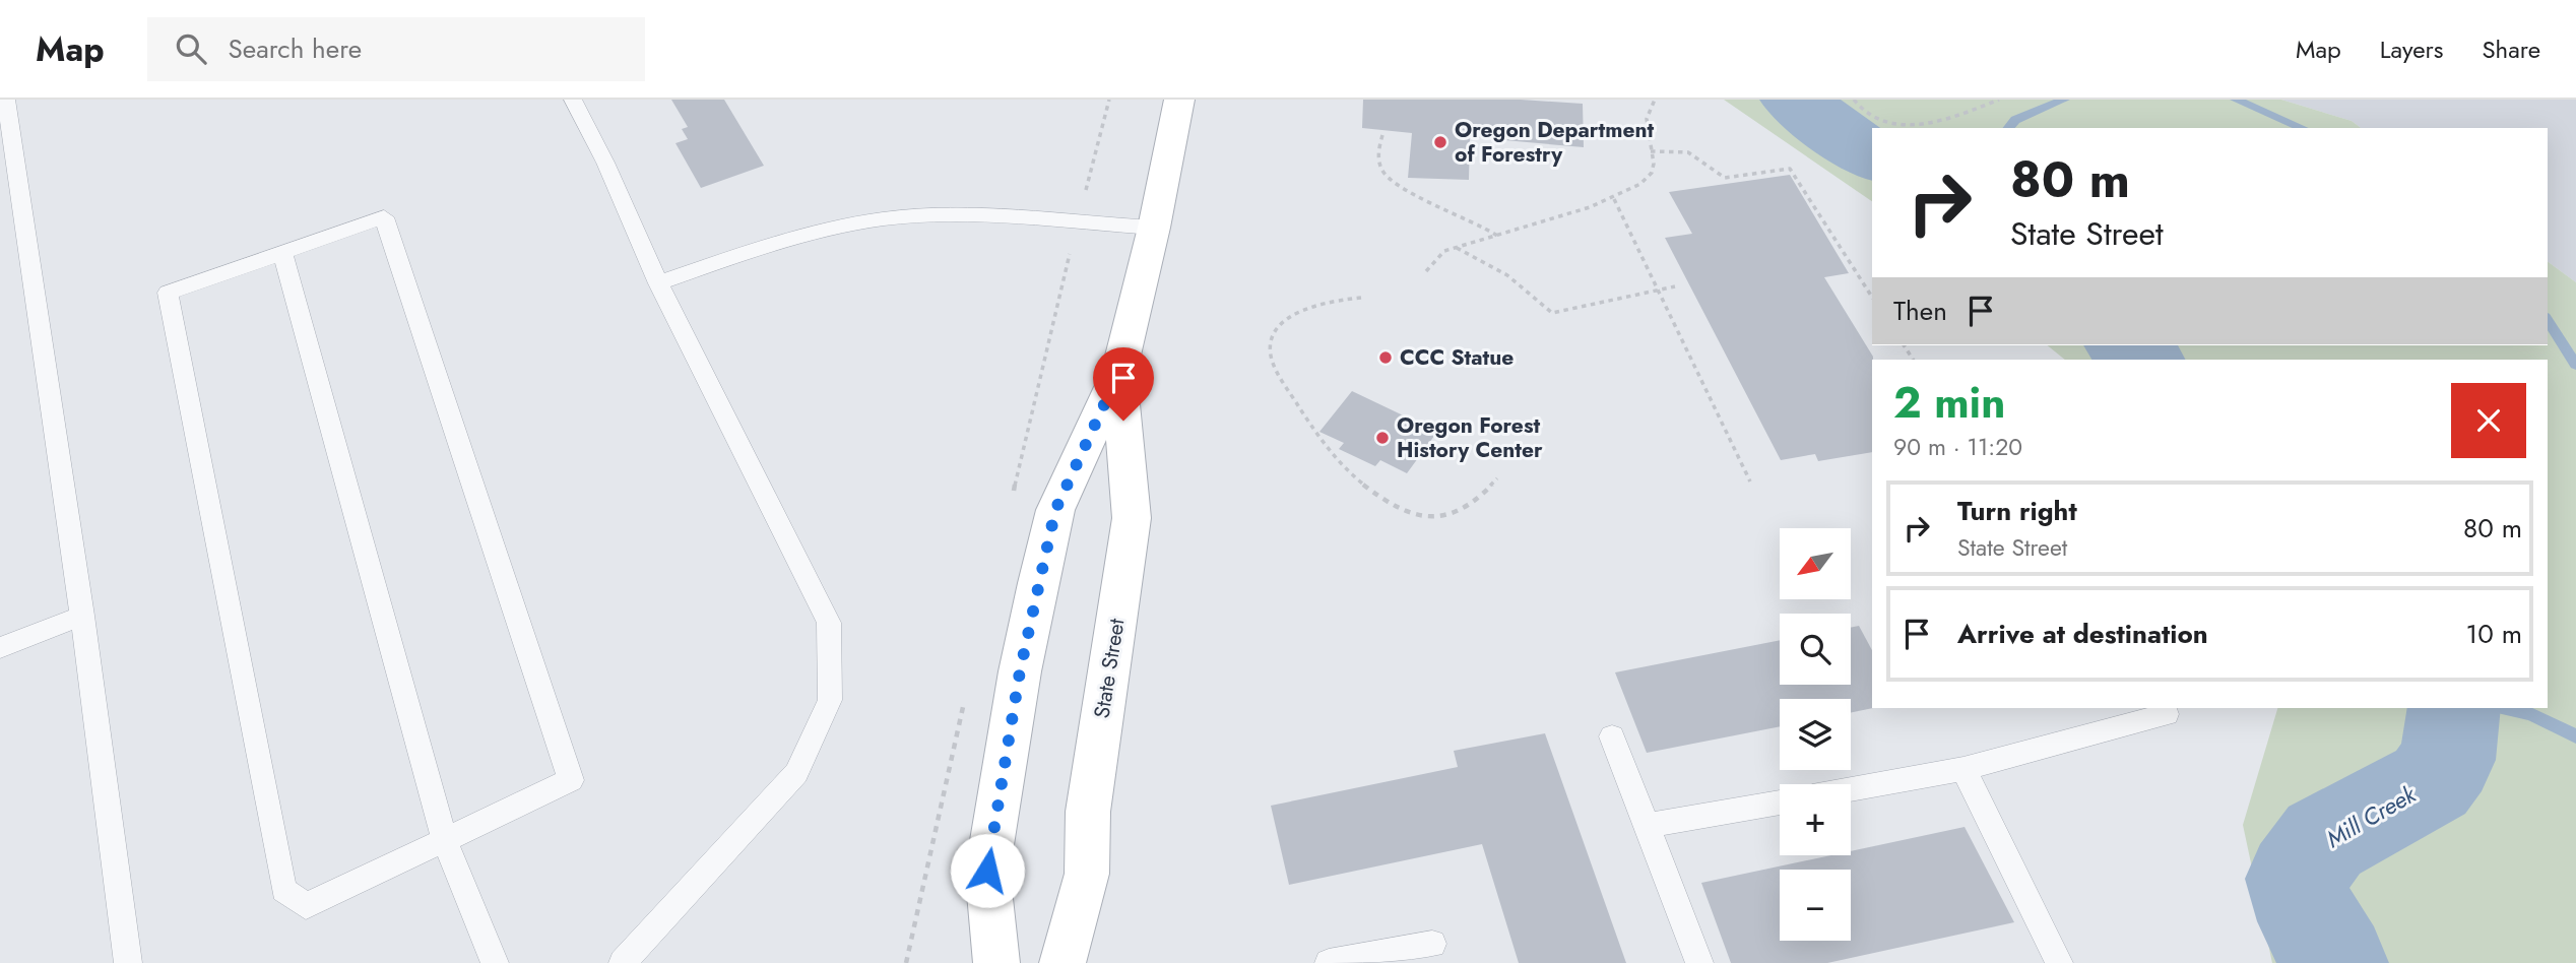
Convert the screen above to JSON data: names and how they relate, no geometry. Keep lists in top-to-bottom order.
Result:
{
  "streets": {
    "main road": ["State Street"]
  },
  "water": ["Mill Creek"],
  "places": ["Oregon Department of Forestry", "CCC Statue", "Oregon Forest History Center"],
  "north": "bottom left",
  "page": {
    "header": "Map",
    "search": "Search here",
    "nav": ["Map", "Layers", "Share"],
    "turn": ["80 m", "State Street"],
    "then": "Then",
    "heading": ["2 min", "90 m · 11:20"],
    "list": [
      {
        "name": "Turn right",
        "note": "State Street",
        "value": "80 m"
      },
      {
        "name": "Arrive at destination",
        "value": "10 m"
      }
    ],
    "map_buttons": ["+", "−"]
  }
}
